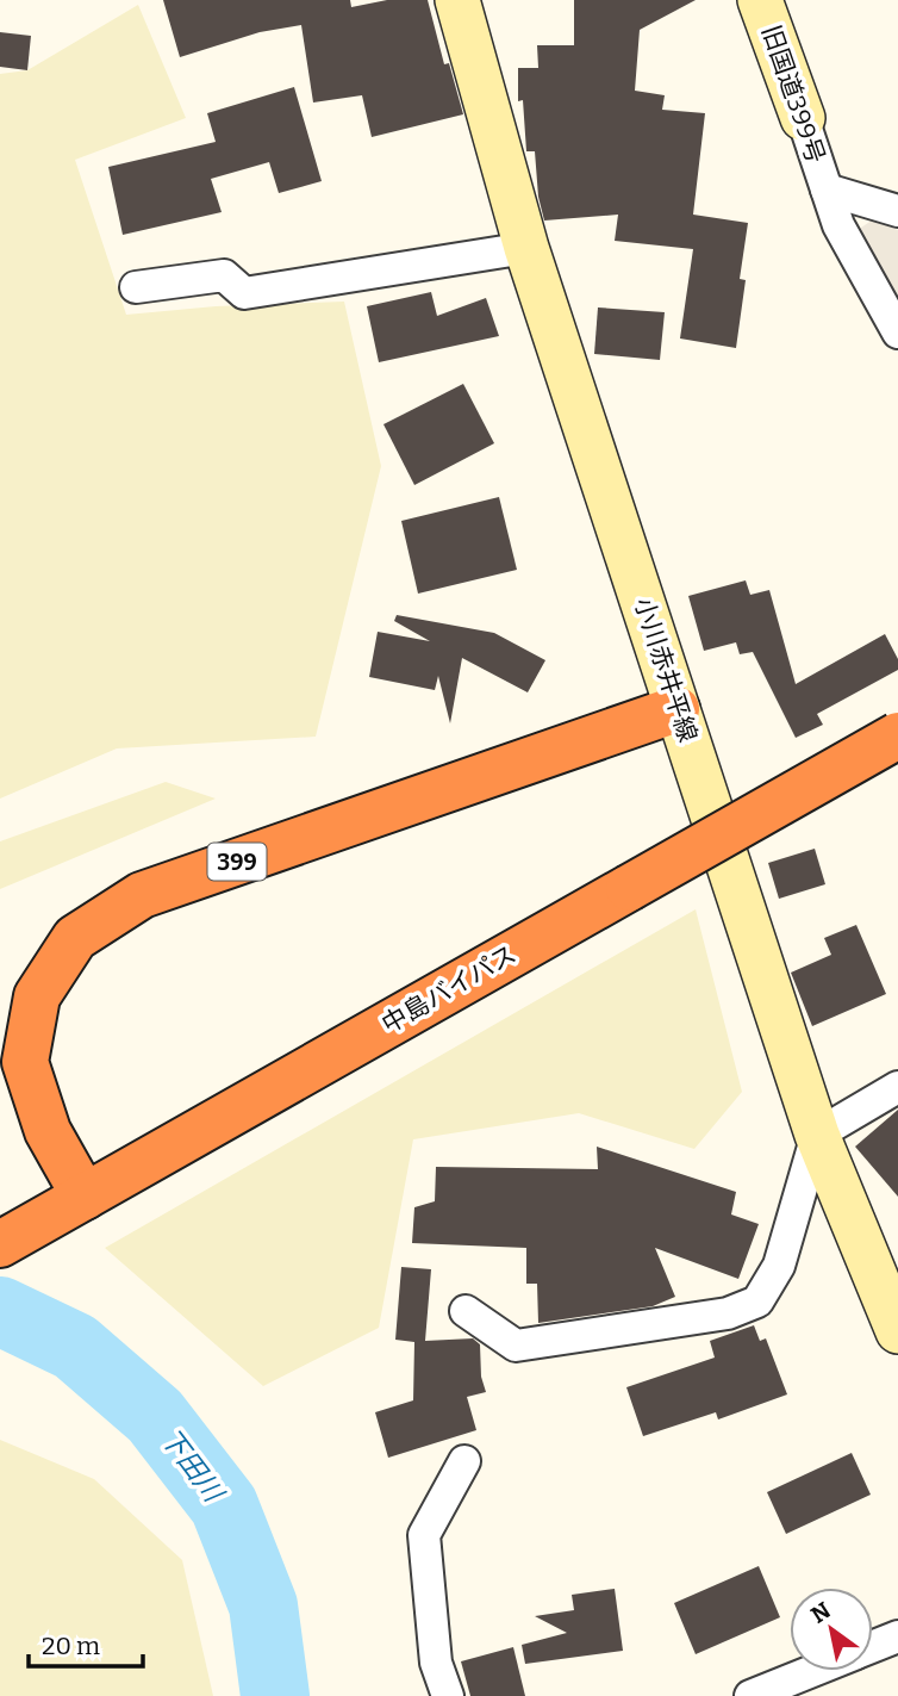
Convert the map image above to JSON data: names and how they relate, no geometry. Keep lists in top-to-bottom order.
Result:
{
  "streets": {
    "highway": ["399", "中島バイパス"],
    "main road": ["旧国道399号", "小川赤井平線"]
  },
  "crossings": [
    ["小川赤井平線", "399"],
    ["399", "中島バイパス"]
  ],
  "water": ["下田川"],
  "scale_bar": "20 m",
  "north": "top left"
}
